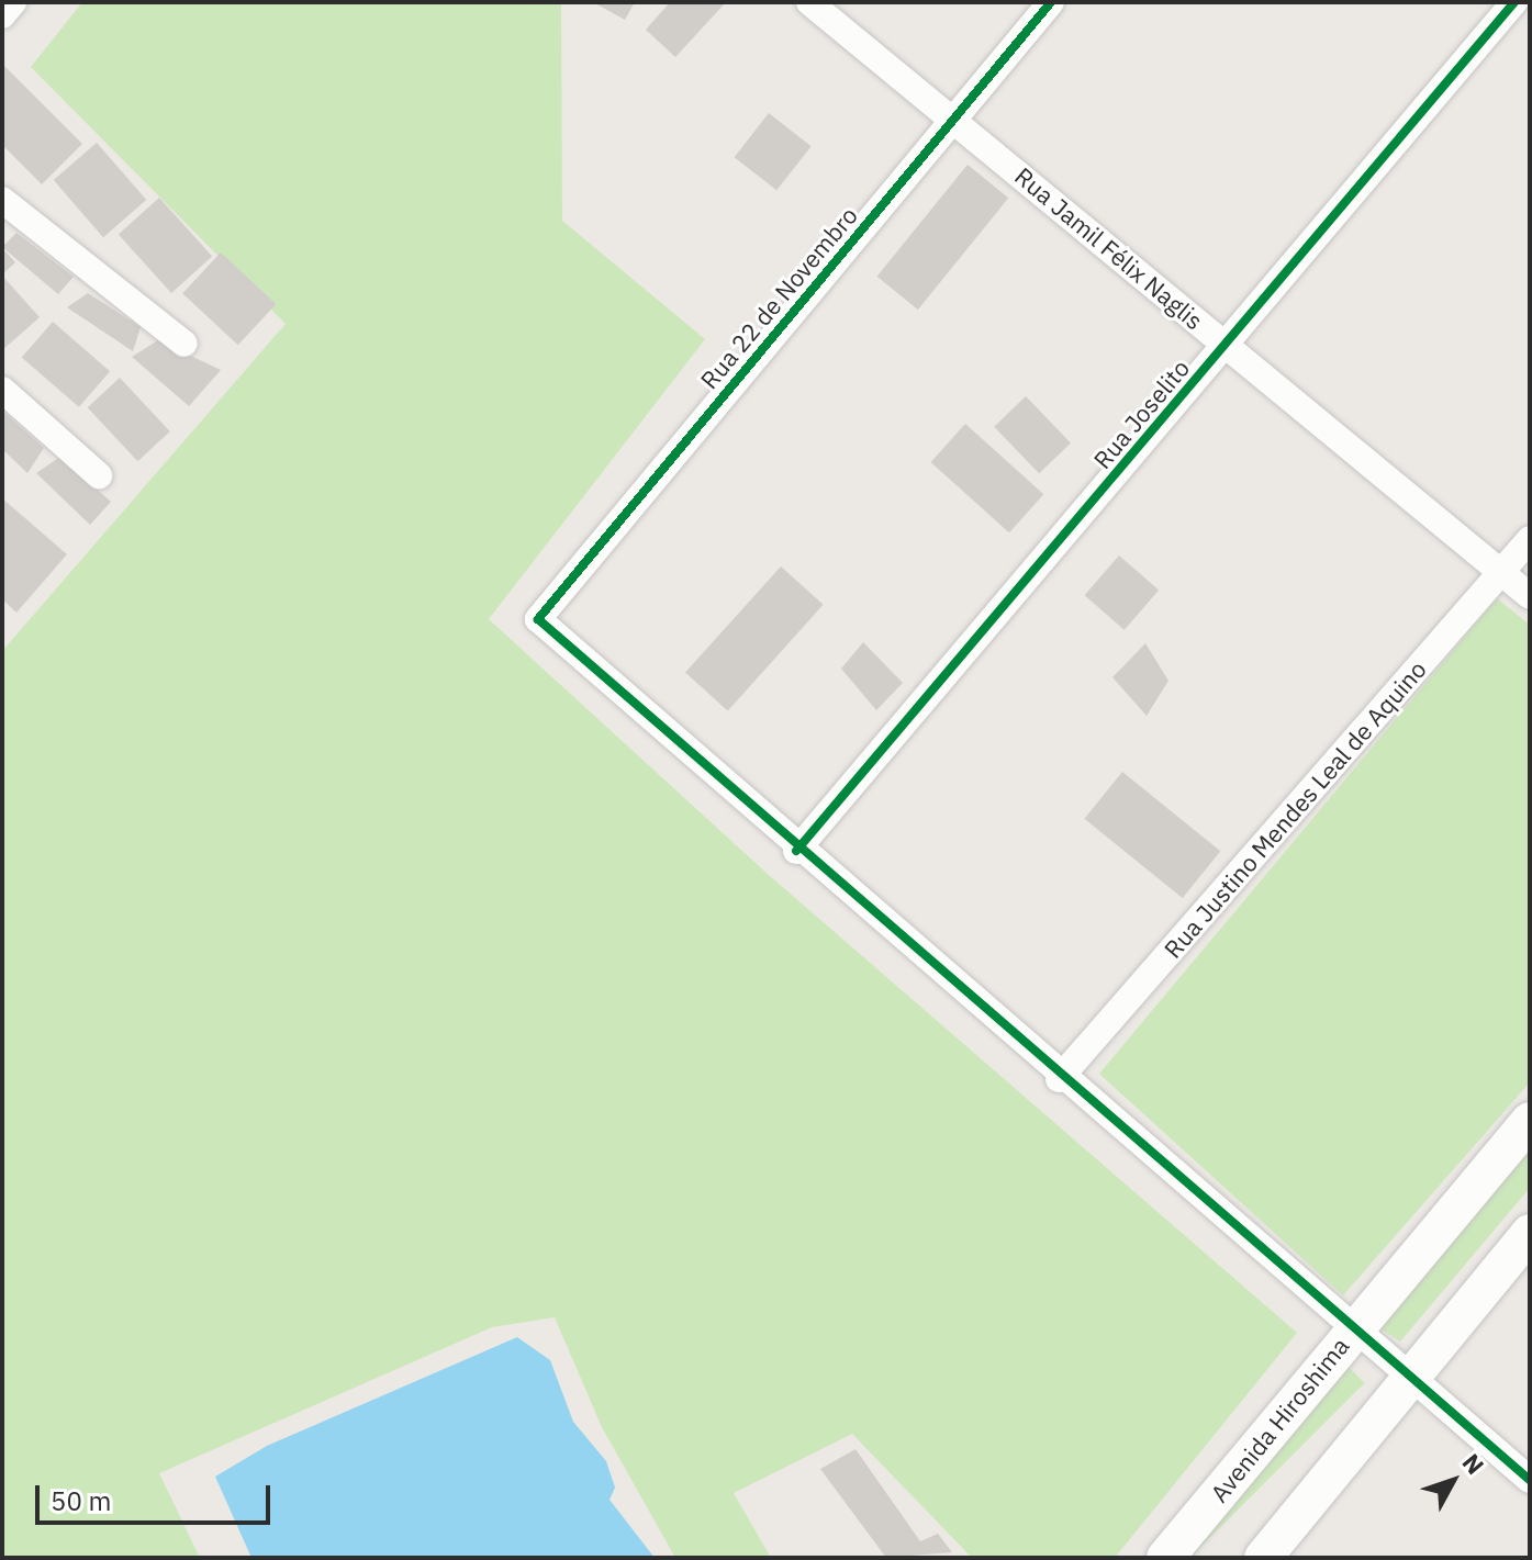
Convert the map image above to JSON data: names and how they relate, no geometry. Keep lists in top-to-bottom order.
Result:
{
  "streets": {
    "main road": ["Avenida Hiroshima"],
    "street": [
      "Rua Jamil Félix Naglis",
      "Rua 22 de Novembro",
      "Rua Joselito",
      "Rua Justino Mendes Leal de Aquino"
    ]
  },
  "crossings": [
    ["Rua Jamil Félix Naglis", "Rua 22 de Novembro"],
    ["Rua Jamil Félix Naglis", "Rua Joselito"],
    ["Rua Jamil Félix Naglis", "Rua Justino Mendes Leal de Aquino"],
    ["Rua 22 de Novembro", "Rua Joselito"]
  ],
  "scale_bar": "50 m",
  "north": "top right"
}
